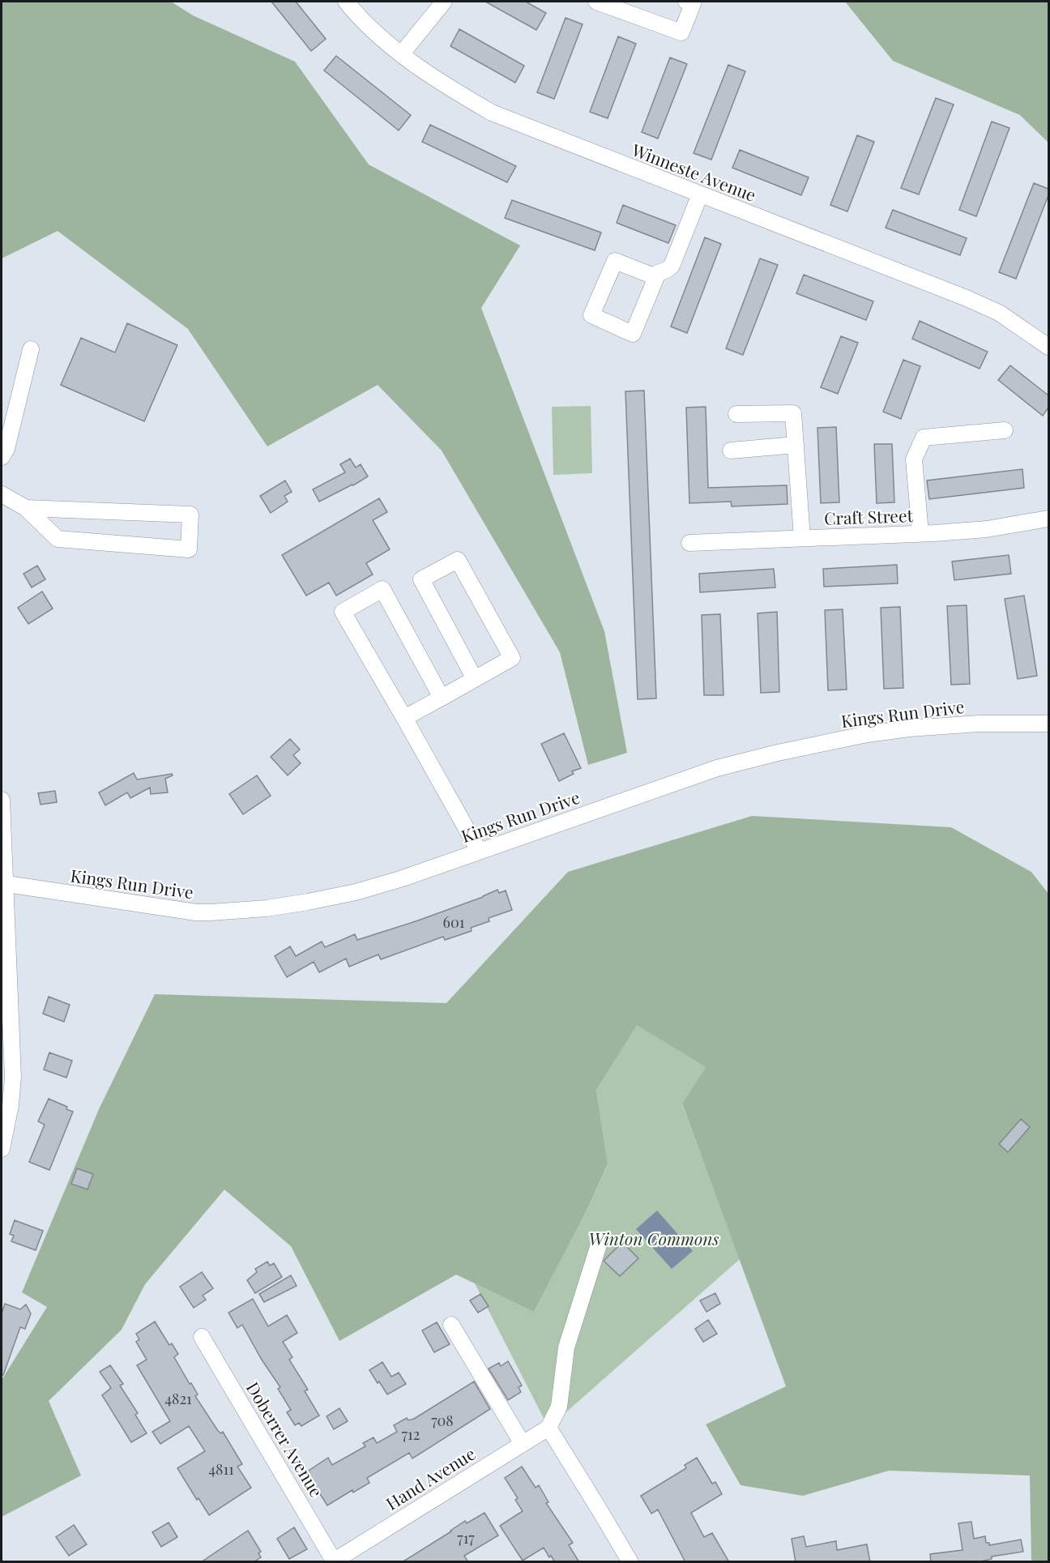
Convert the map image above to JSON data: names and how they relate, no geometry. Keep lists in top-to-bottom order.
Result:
{
  "streets": {
    "street": [
      "Winneste Avenue",
      "Craft Street",
      "Kings Run Drive",
      "Doberrer Avenue",
      "Hand Avenue"
    ]
  },
  "crossings": [
    ["Doberrer Avenue", "Hand Avenue"]
  ],
  "parks": ["Winton Commons"],
  "house_numbers": [
    "601",
    "4821",
    "708",
    "712",
    "4811",
    "717"
  ]
}
